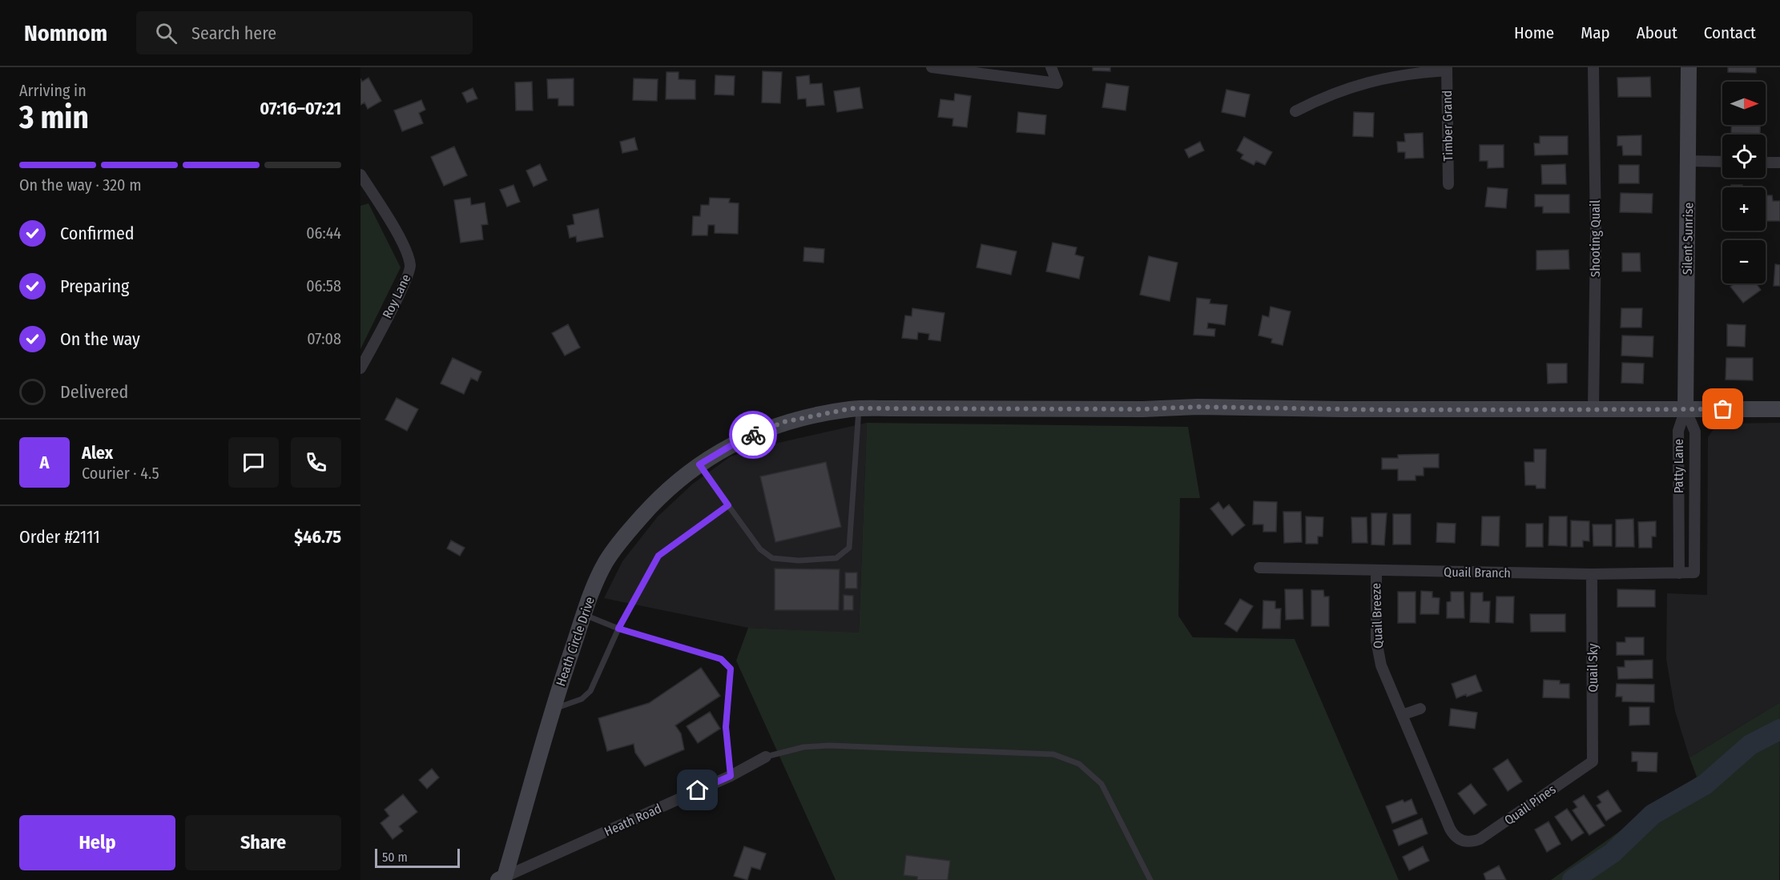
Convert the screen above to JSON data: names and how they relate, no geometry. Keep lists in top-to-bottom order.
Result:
{
  "streets": {
    "street": [
      "Timber Grand",
      "Shooting Quail",
      "Silent Sunrise",
      "Roy Lane",
      "Patty Lane",
      "Quail Branch",
      "Quail Breeze",
      "Heath Circle Drive",
      "Quail Sky",
      "Quail Pines",
      "Heath Road"
    ]
  },
  "crossings": [
    ["Shooting Quail", "Heath Circle Drive"],
    ["Silent Sunrise", "Patty Lane"],
    ["Silent Sunrise", "Heath Circle Drive"],
    ["Patty Lane", "Quail Branch"],
    ["Patty Lane", "Heath Circle Drive"],
    ["Quail Branch", "Quail Breeze"],
    ["Quail Branch", "Quail Sky"],
    ["Quail Breeze", "Quail Pines"],
    ["Heath Circle Drive", "Heath Road"],
    ["Quail Sky", "Quail Pines"]
  ],
  "scale_bar": "50 m",
  "north": "right",
  "page": {
    "header": "Nomnom",
    "search": "Search here",
    "nav": [
      "Home",
      "Map",
      "About",
      "Contact"
    ],
    "heading": ["3 min", "Arriving in", "07:16–07:21"],
    "panel": [
      "Alex",
      "Courier · 4.5",
      "Order #2111",
      "$46.75"
    ],
    "map_buttons": ["+", "−"],
    "bar": "On the way · 320 m",
    "list": [
      ["Confirmed", "06:44"],
      ["Preparing", "06:58"],
      ["On the way", "07:08"],
      "Delivered"
    ],
    "round": "A",
    "buttons": ["Help", "Share"],
    "scale": "50 m"
  }
}
